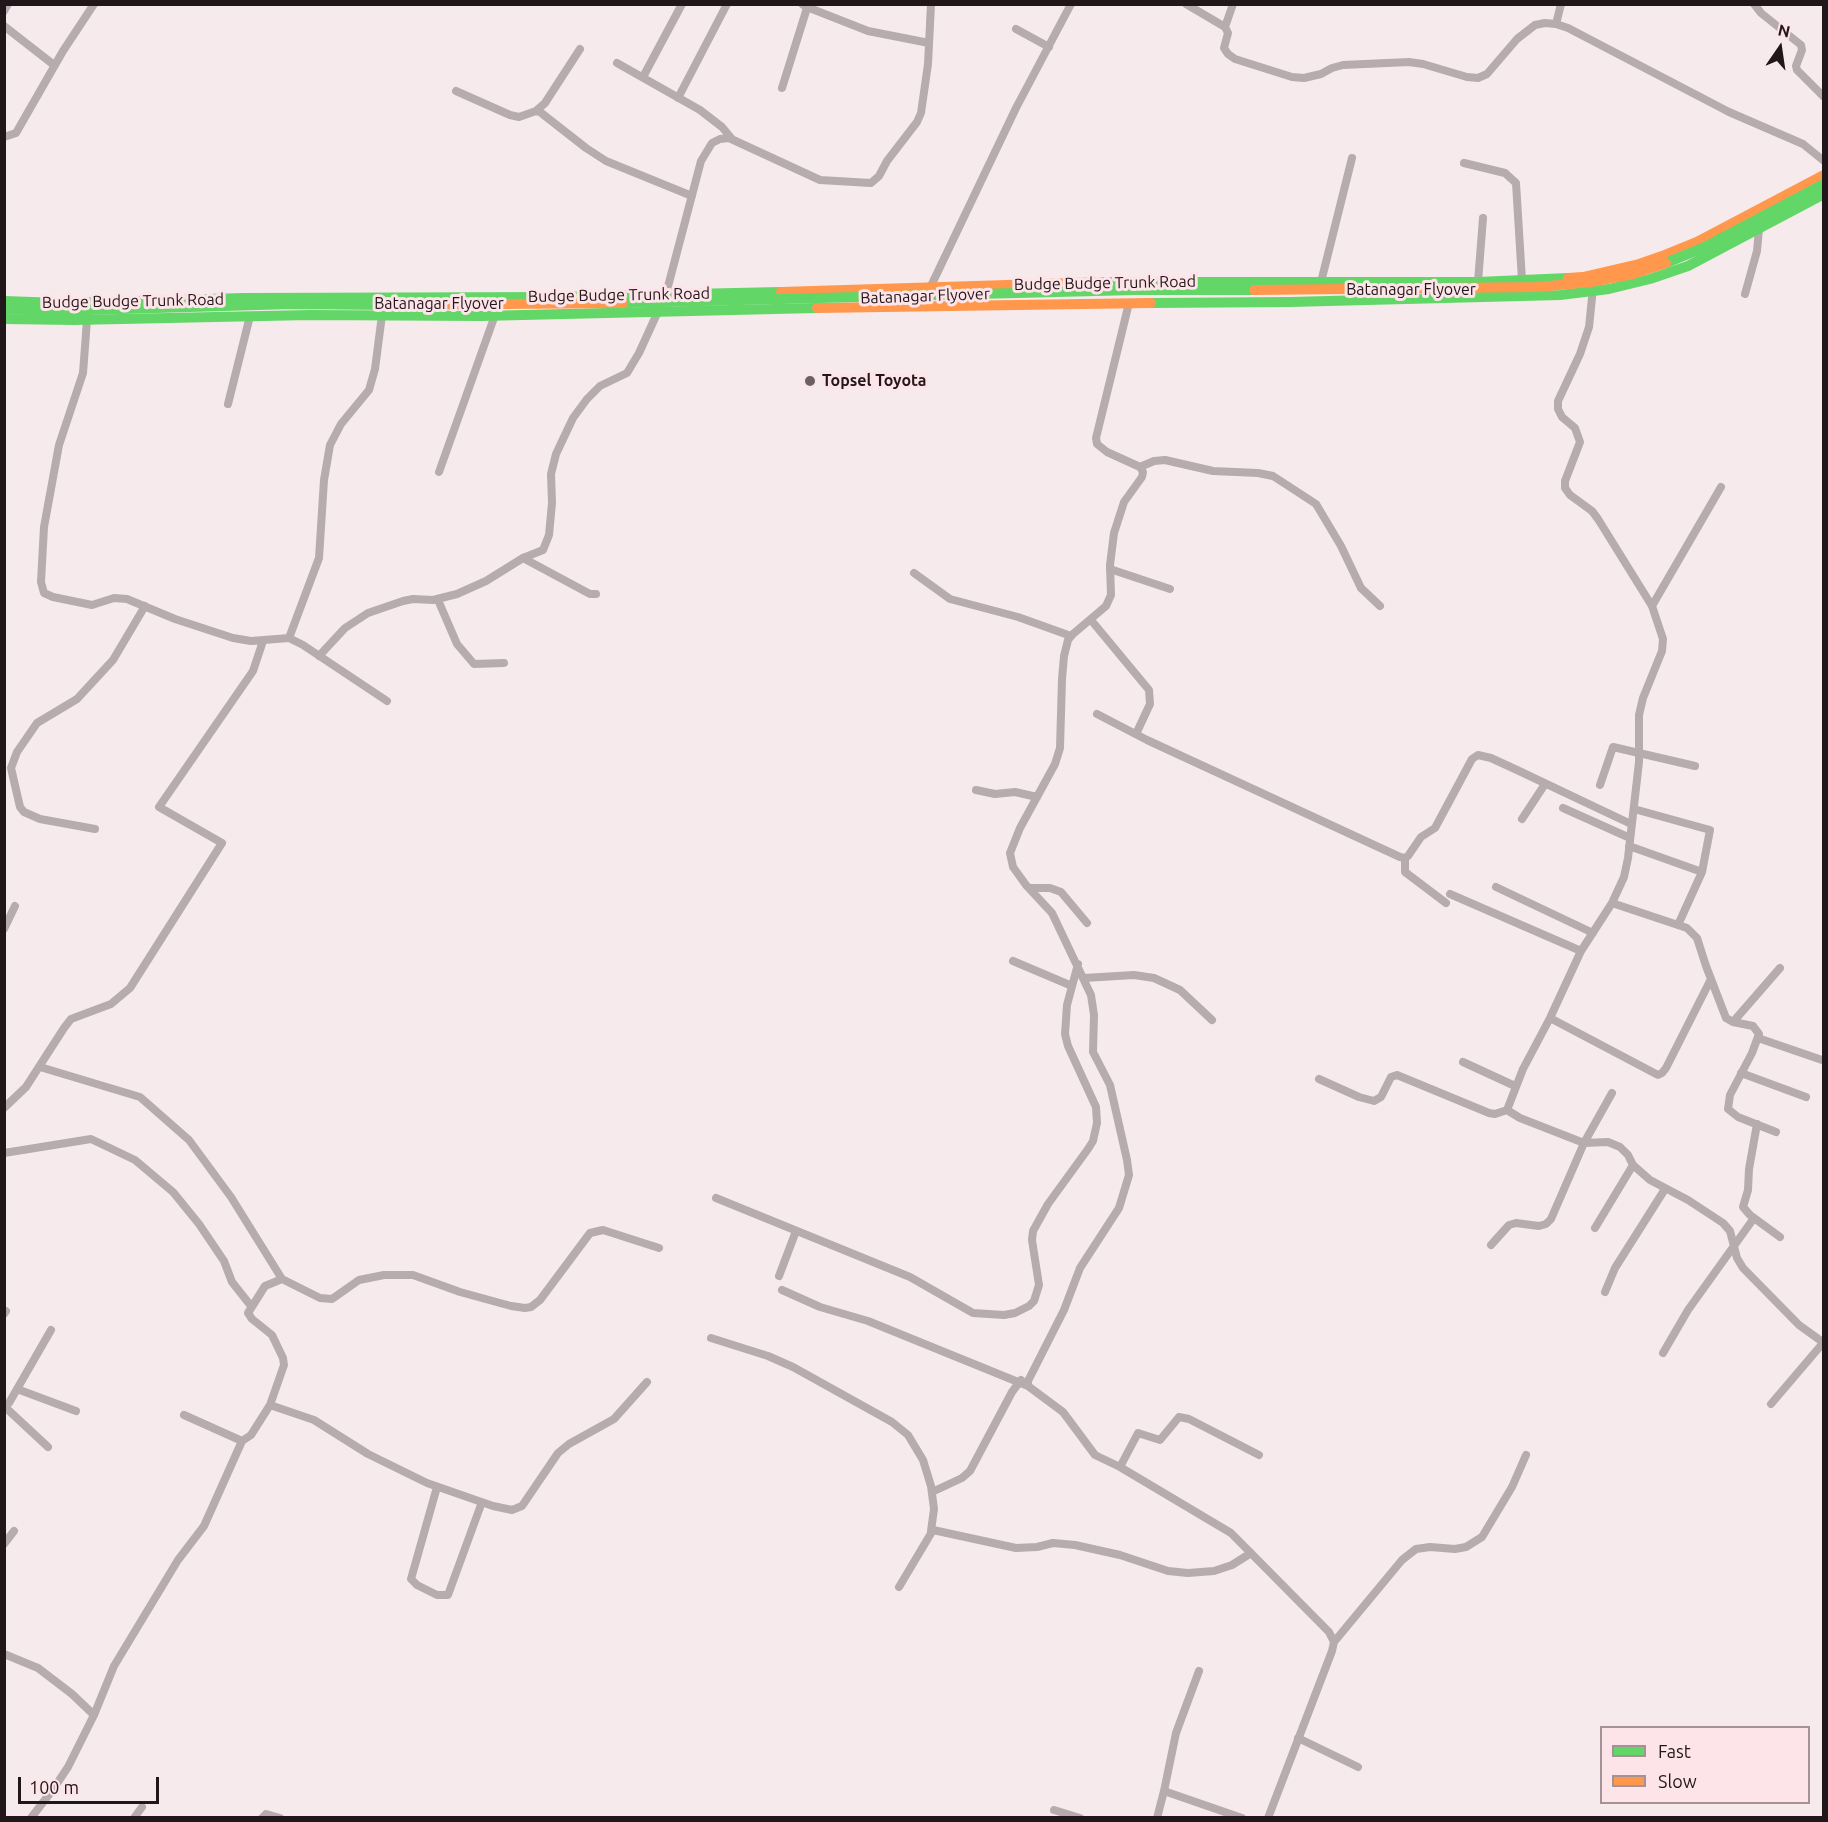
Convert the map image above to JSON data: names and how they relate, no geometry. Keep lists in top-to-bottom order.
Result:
{
  "streets": {
    "street": ["Budge Budge Trunk Road", "Batanagar Flyover"]
  },
  "places": ["Topsel Toyota"],
  "legend": ["Fast", "Slow"],
  "scale_bar": "100 m",
  "north": "top"
}
